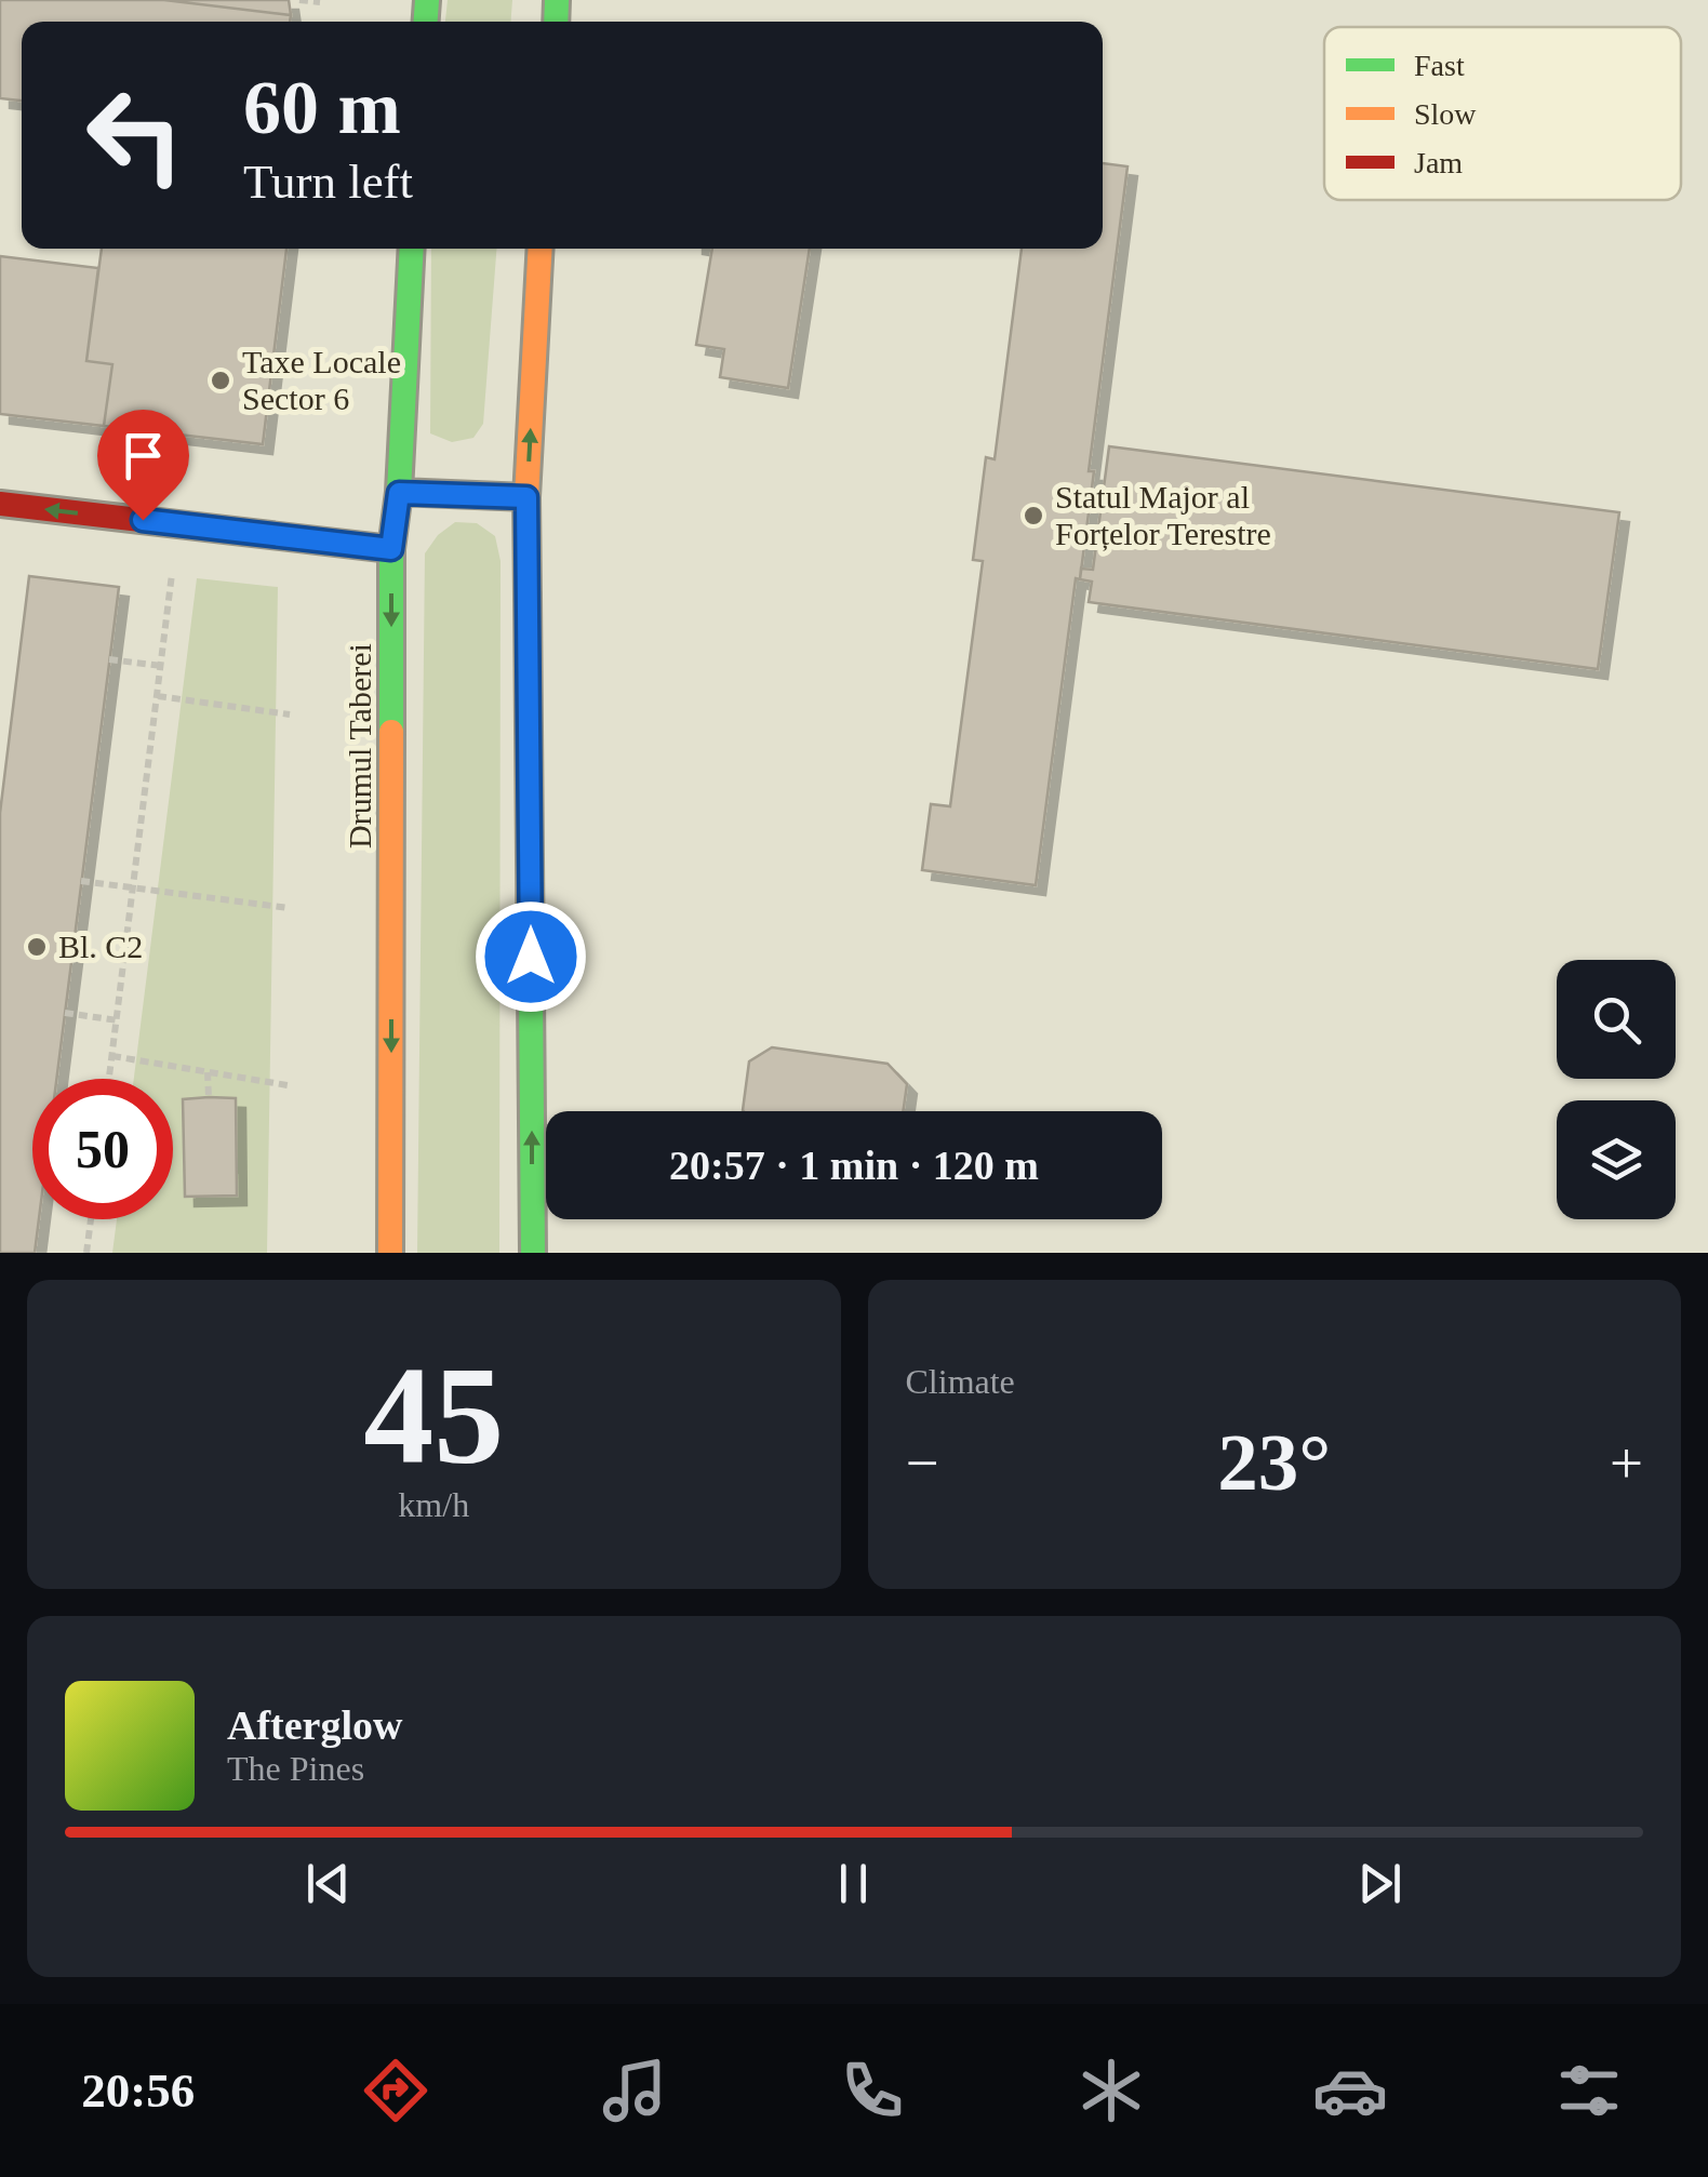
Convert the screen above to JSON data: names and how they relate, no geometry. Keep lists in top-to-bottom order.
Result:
{
  "streets": {
    "main road": ["Drumul Taberei"]
  },
  "places": ["Taxe Locale Sector 6", "Statul Major al Forțelor Terestre", "Bl. C2"],
  "legend": ["Fast", "Slow", "Jam"],
  "page": {
    "turn": ["60 m", "Turn left"],
    "limit": "50",
    "trip": "20:57 · 1 min · 120 m",
    "tile": [
      ["45", "km/h"],
      "Climate"
    ],
    "heat": ["−", "23°", "+"],
    "song": ["Afterglow", "The Pines"],
    "tabs": "20:56"
  }
}
